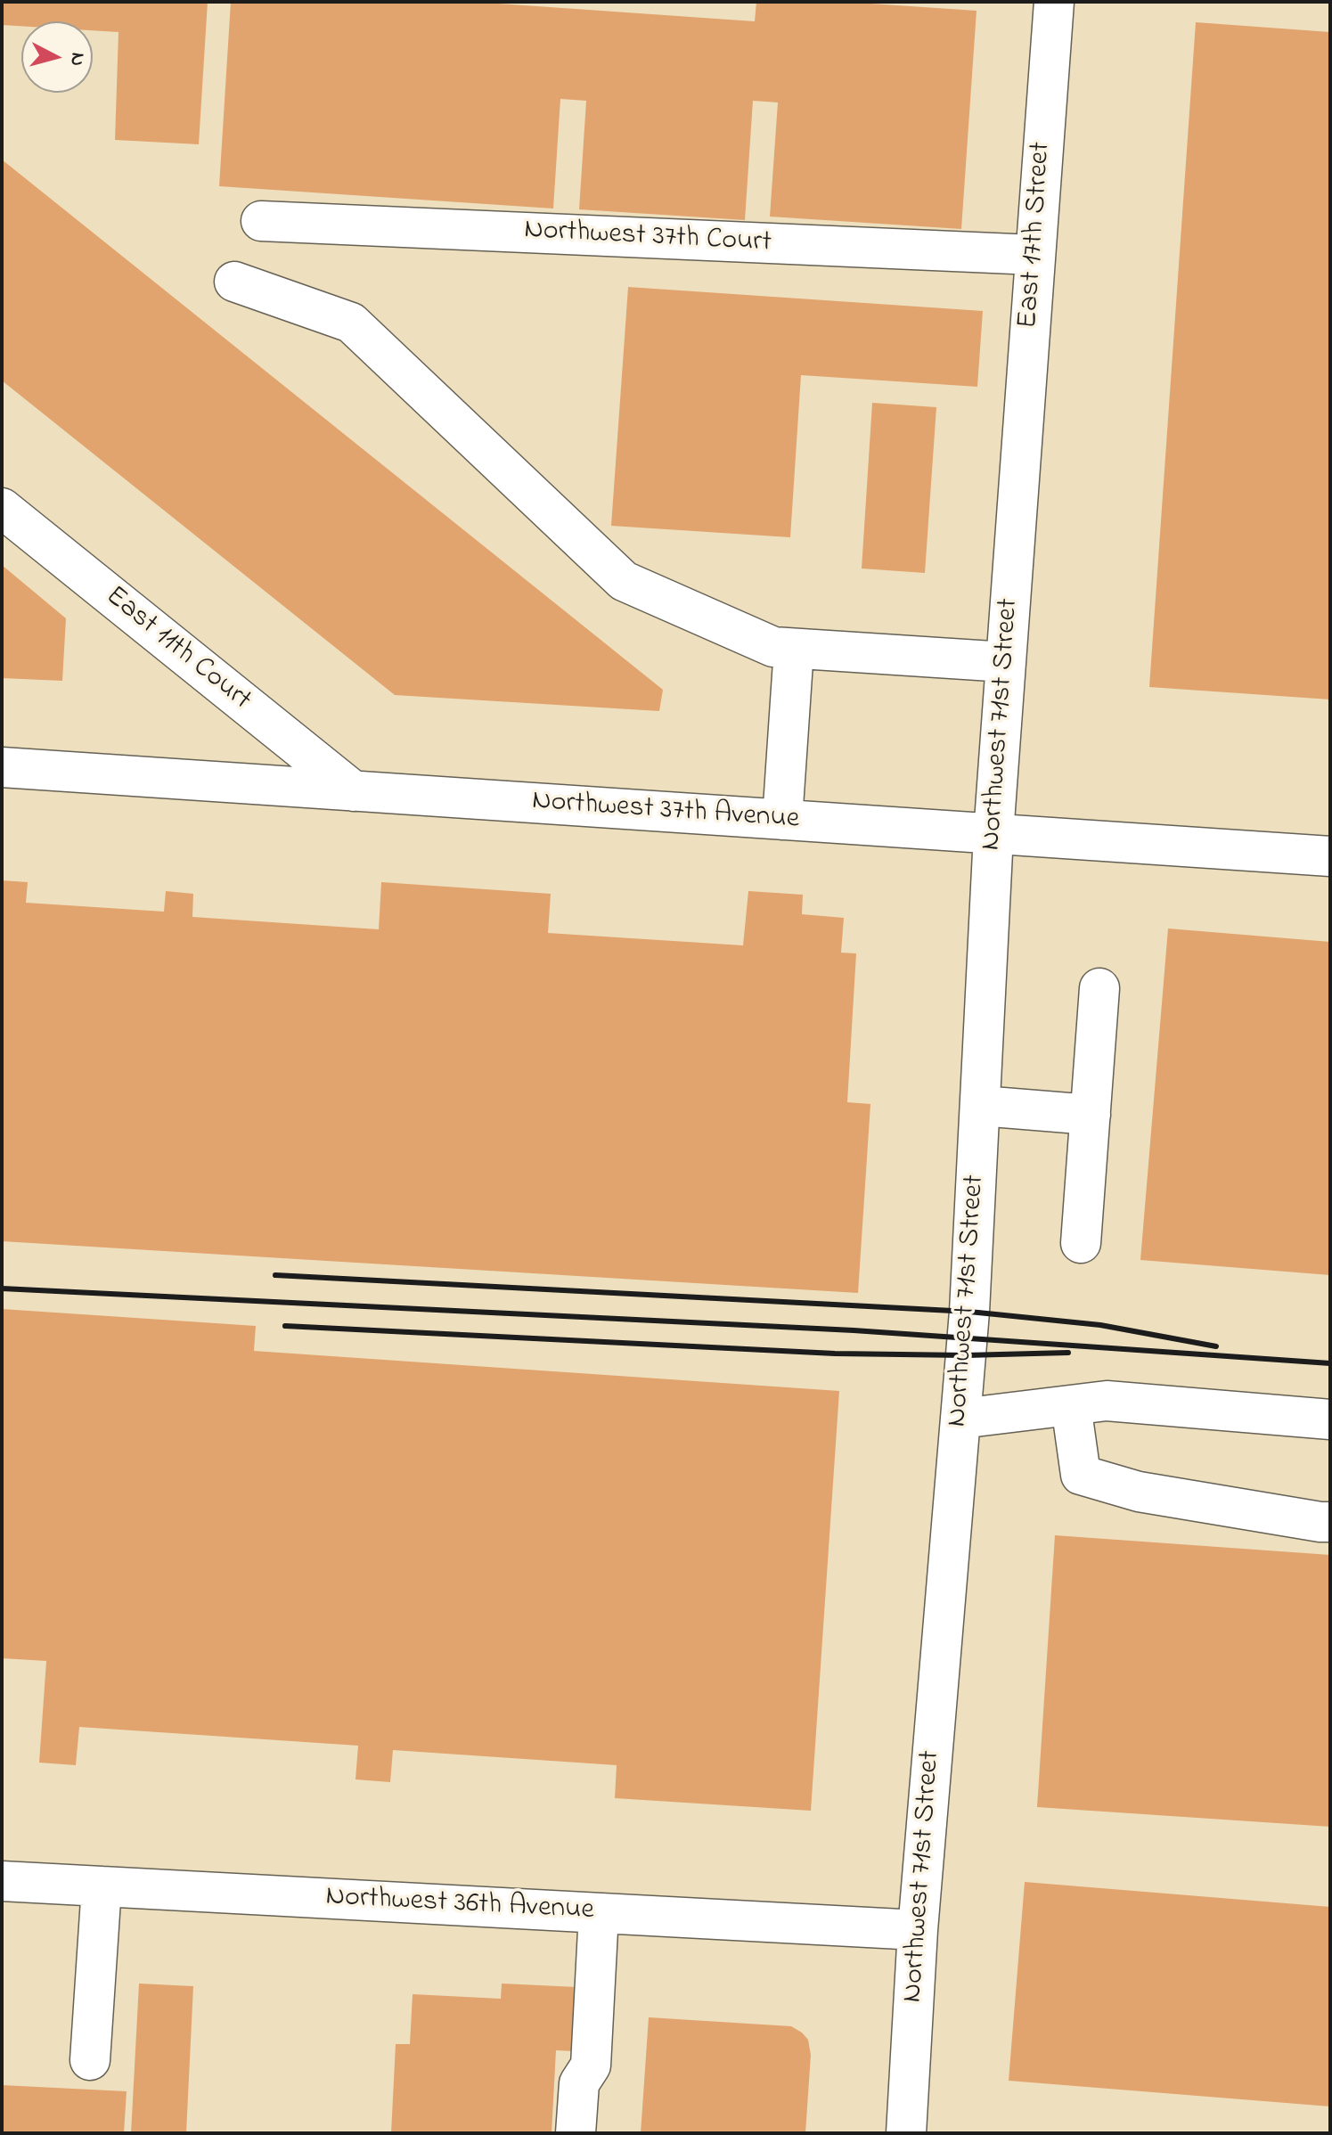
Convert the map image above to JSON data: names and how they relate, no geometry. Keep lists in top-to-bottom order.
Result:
{
  "streets": {
    "street": [
      "East 17th Street",
      "Northwest 37th Court",
      "East 11th Court",
      "Northwest 71st Street",
      "Northwest 37th Avenue",
      "Northwest 36th Avenue"
    ]
  },
  "crossings": [
    ["East 17th Street", "Northwest 37th Court"],
    ["East 17th Street", "Northwest 71st Street"],
    ["East 11th Court", "Northwest 37th Avenue"],
    ["Northwest 71st Street", "Northwest 37th Avenue"],
    ["Northwest 71st Street", "Northwest 36th Avenue"]
  ],
  "north": "right"
}
